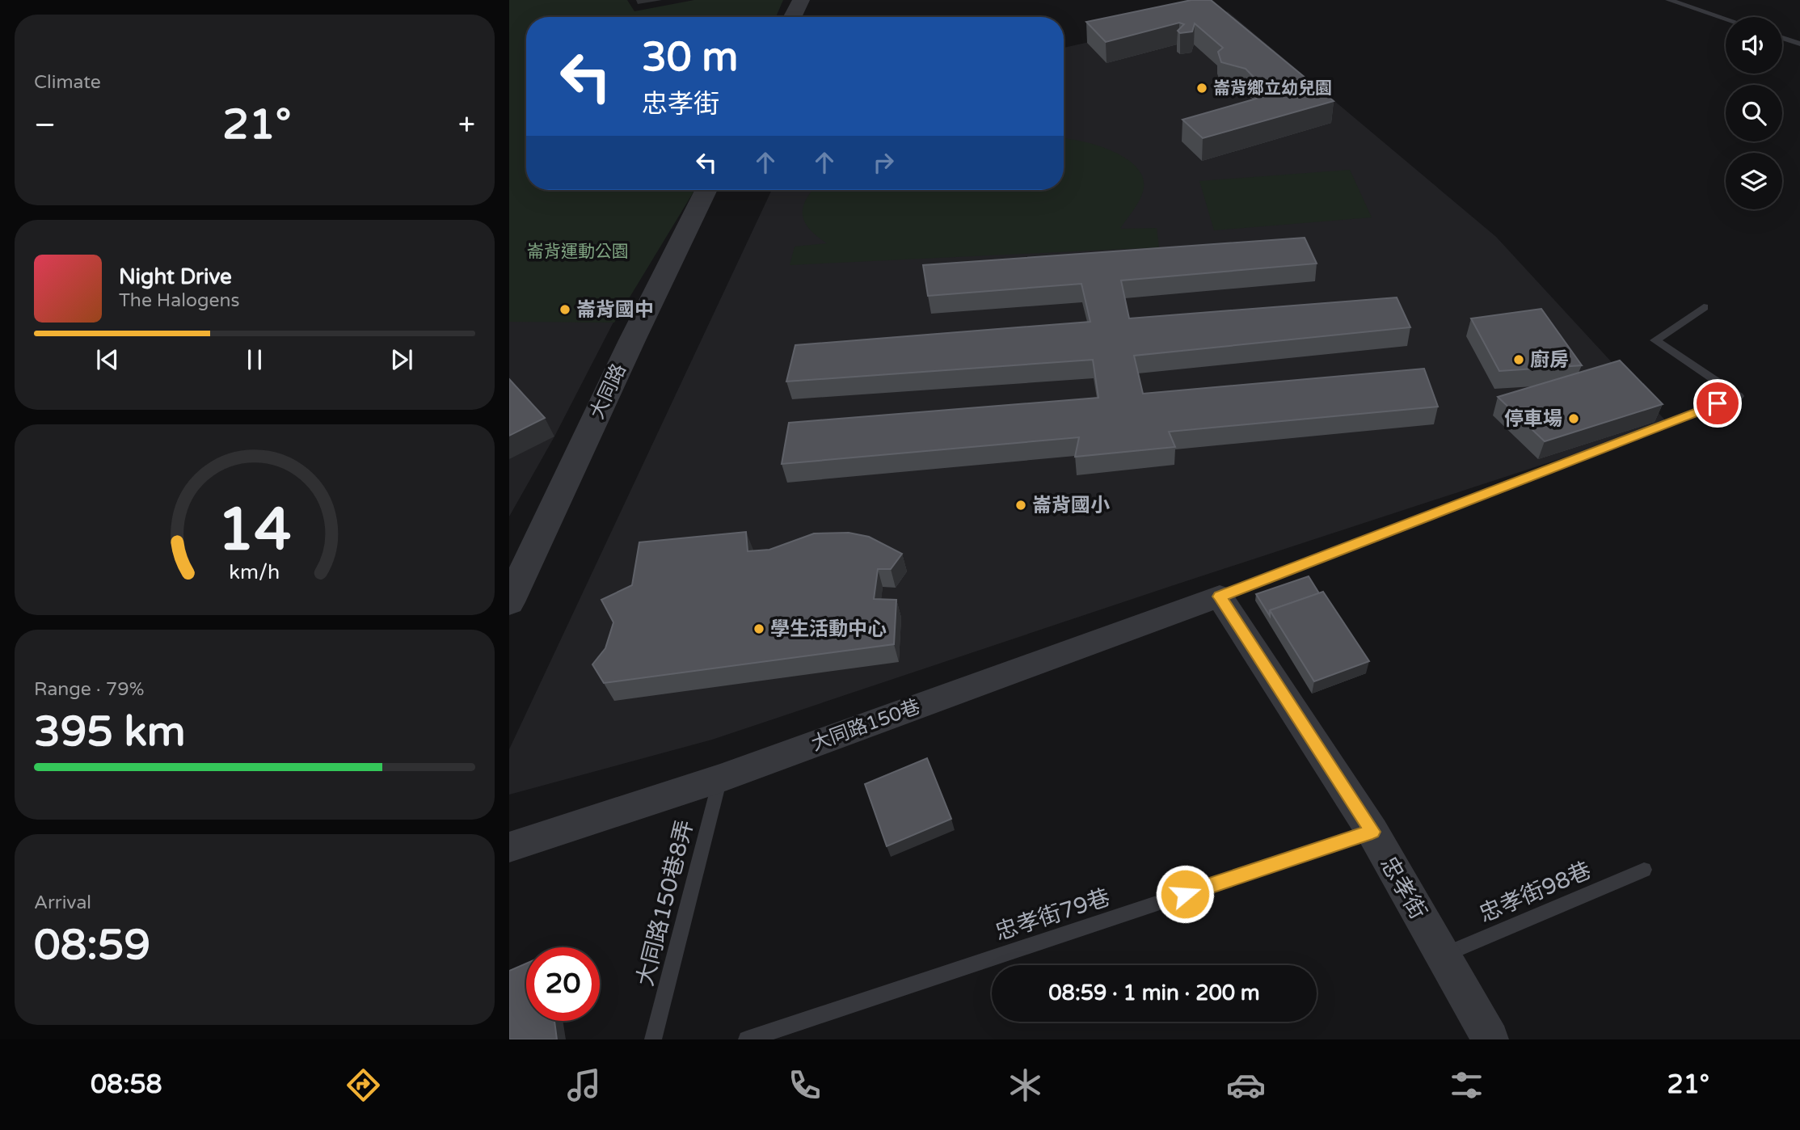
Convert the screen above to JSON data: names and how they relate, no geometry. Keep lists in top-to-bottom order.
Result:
{
  "streets": {
    "street": ["大同路", "大同路150巷", "忠孝街"],
    "lane": ["忠孝街98巷", "大同路150巷8弄", "忠孝街79巷"]
  },
  "crossings": [
    ["大同路150巷", "忠孝街"],
    ["大同路150巷", "大同路150巷8弄"],
    ["忠孝街", "忠孝街98巷"],
    ["忠孝街", "忠孝街79巷"]
  ],
  "parks": ["崙背運動公園"],
  "places": [
    "崙背鄉立幼兒園",
    "崙背國中",
    "廚房",
    "停車場",
    "崙背國小",
    "學生活動中心"
  ],
  "page": {
    "tile": [
      "Climate",
      ["Range · 79%", "395 km"],
      ["Arrival", "08:59"]
    ],
    "turn": ["30 m", "忠孝街"],
    "heat": ["−", "21°", "+"],
    "song": ["Night Drive", "The Halogens"],
    "limit": "20",
    "trip": "08:59 · 1 min · 200 m",
    "tabs": ["08:58", "21°"],
    "gauge": ["14", "km/h"]
  }
}
